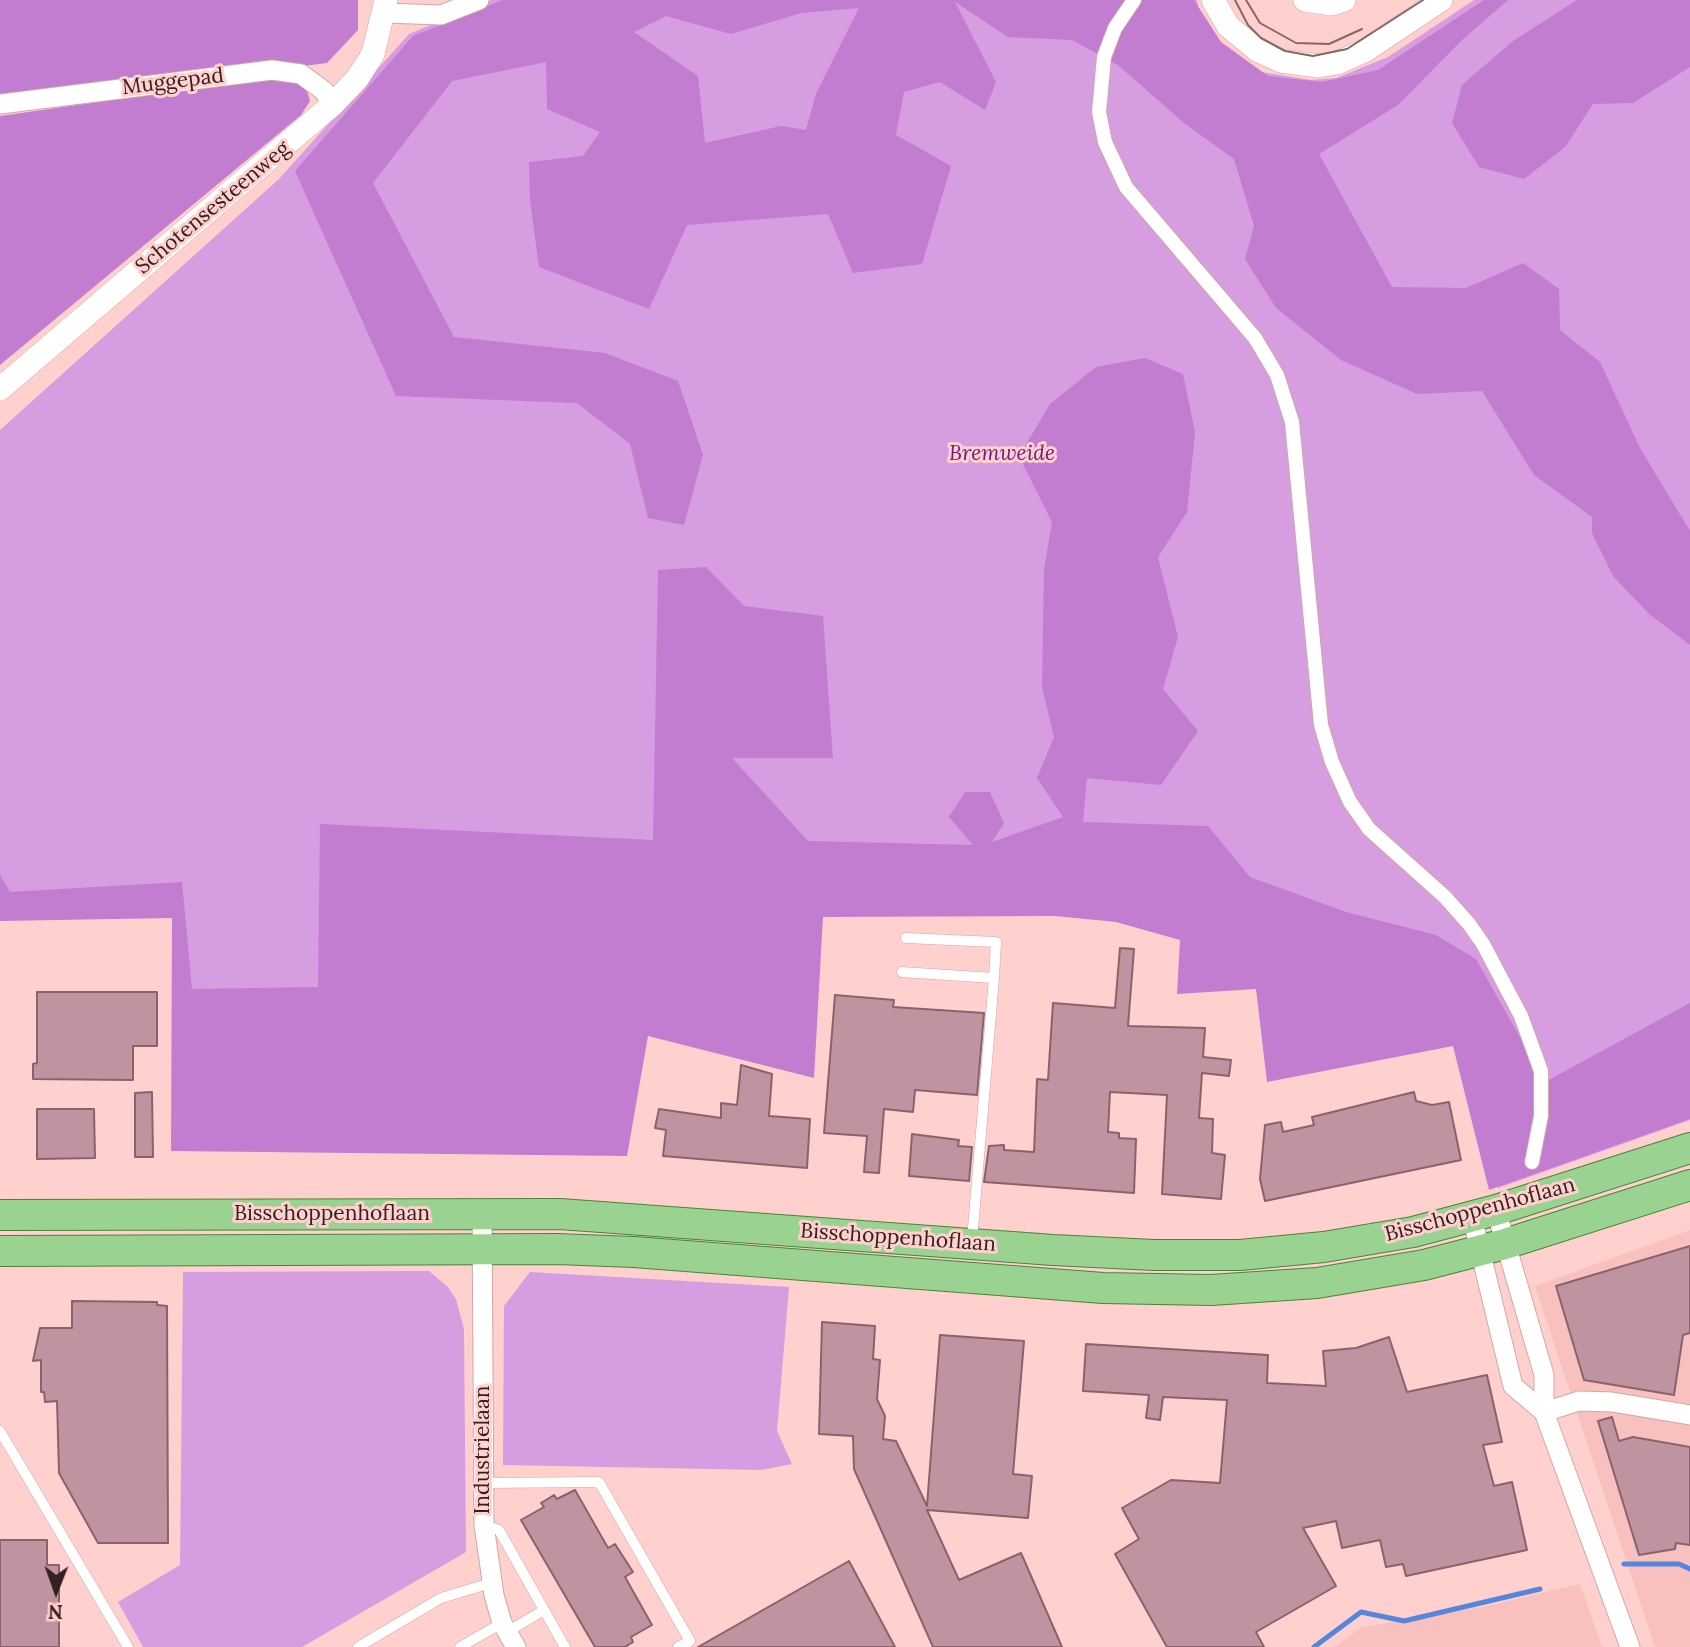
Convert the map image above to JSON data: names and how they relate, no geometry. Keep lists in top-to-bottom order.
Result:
{
  "streets": {
    "main road": ["Bisschoppenhoflaan"],
    "street": ["Muggepad", "Schotensesteenweg", "Industrielaan"]
  },
  "crossings": [
    ["Muggepad", "Schotensesteenweg"],
    ["Bisschoppenhoflaan", "Industrielaan"]
  ],
  "parks": ["Bremweide"],
  "north": "bottom"
}
